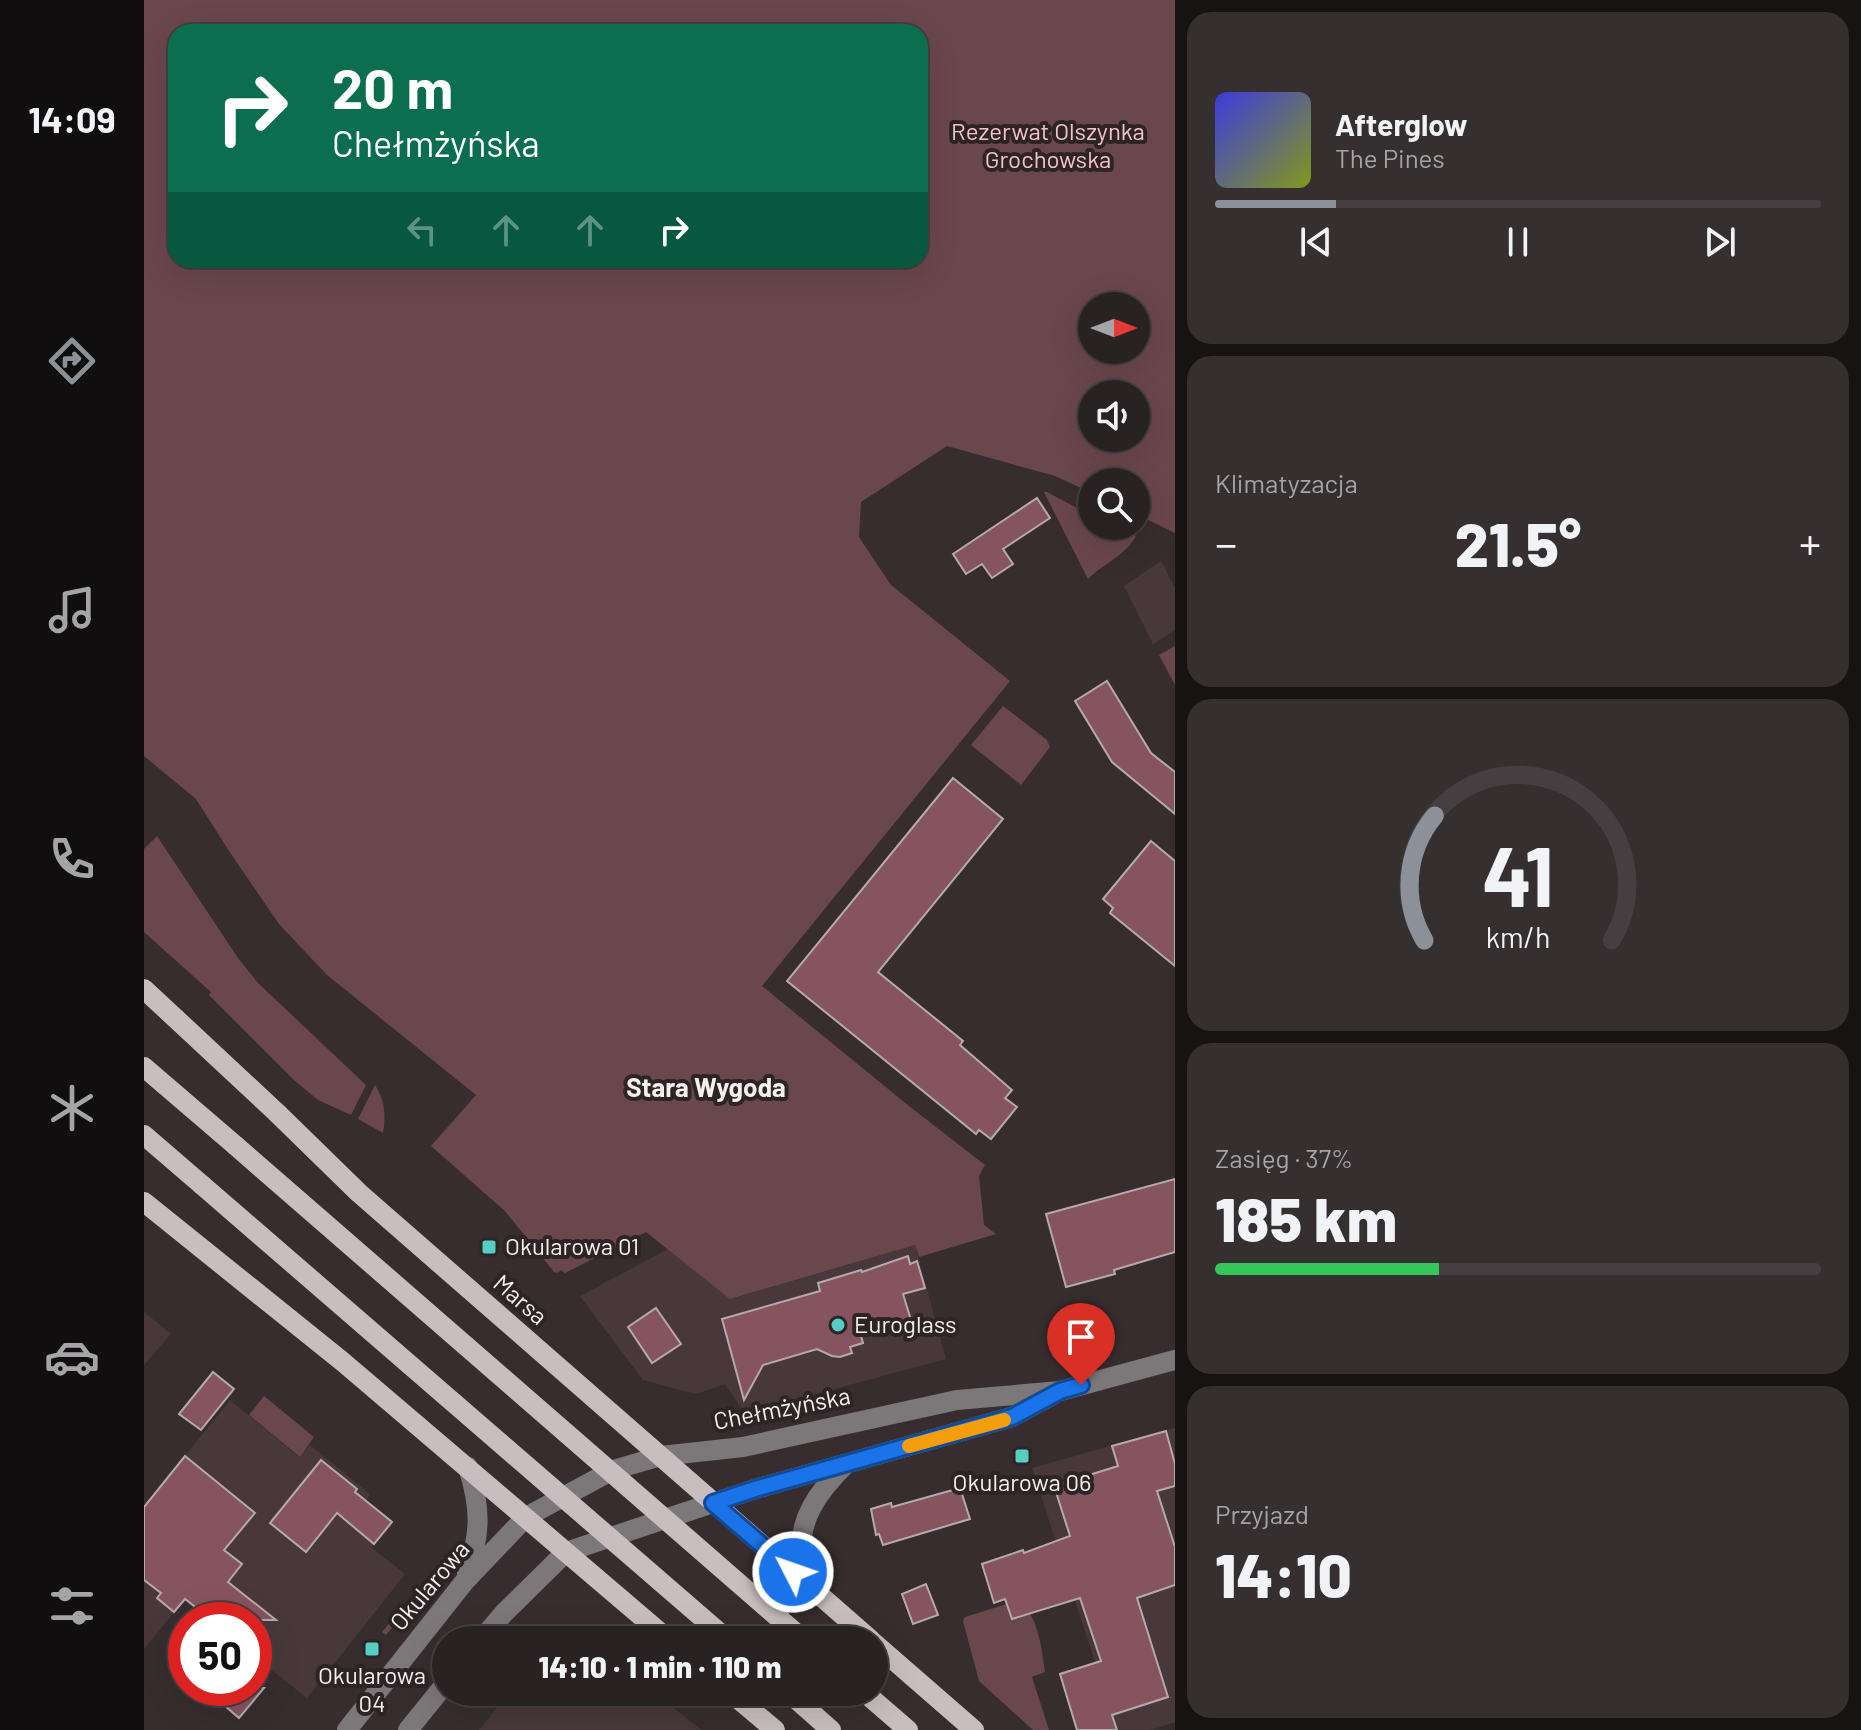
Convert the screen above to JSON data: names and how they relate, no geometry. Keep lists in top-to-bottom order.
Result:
{
  "streets": {
    "main road": ["Marsa"],
    "street": ["Chełmżyńska", "Okularowa"]
  },
  "crossings": [
    ["Marsa", "Chełmżyńska"],
    ["Chełmżyńska", "Okularowa"]
  ],
  "districts": ["Stara Wygoda"],
  "parks": ["Rezerwat Olszynka Grochowska"],
  "places": {
    "transit": ["Okularowa 01", "Okularowa 06", "Okularowa 04"],
    "other": ["Euroglass"]
  },
  "north": "right",
  "page": {
    "tabs": "14:09",
    "turn": ["20 m", "Chełmżyńska"],
    "song": ["Afterglow", "The Pines"],
    "tile": [
      "Klimatyzacja",
      ["Zasięg · 37%", "185 km"],
      ["Przyjazd", "14:10"]
    ],
    "heat": ["−", "21.5°", "+"],
    "limit": "50",
    "trip": "14:10 · 1 min · 110 m",
    "gauge": ["41", "km/h"]
  }
}
